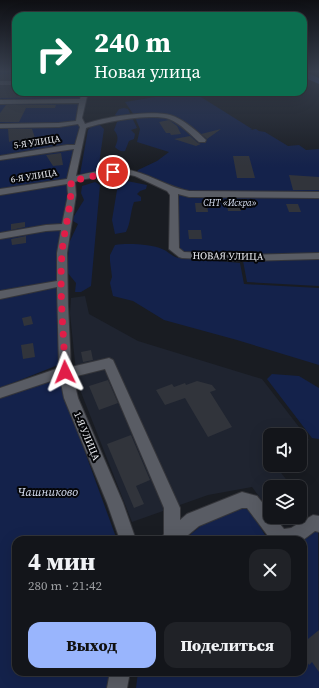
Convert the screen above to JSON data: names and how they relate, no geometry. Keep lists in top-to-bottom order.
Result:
{
  "streets": {
    "street": [
      "5-Я УЛИЦА",
      "6-Я УЛИЦА",
      "НОВАЯ УЛИЦА",
      "1-Я УЛИЦА"
    ]
  },
  "crossings": [
    ["5-Я УЛИЦА", "1-Я УЛИЦА"],
    ["6-Я УЛИЦА", "1-Я УЛИЦА"]
  ],
  "parks": ["СНТ «Искра»", "Чашниково"],
  "page": {
    "turn": ["240 m", "Новая улица"],
    "heading": ["4 мин", "280 m · 21:42"],
    "buttons": ["Выход", "Поделиться"]
  }
}
